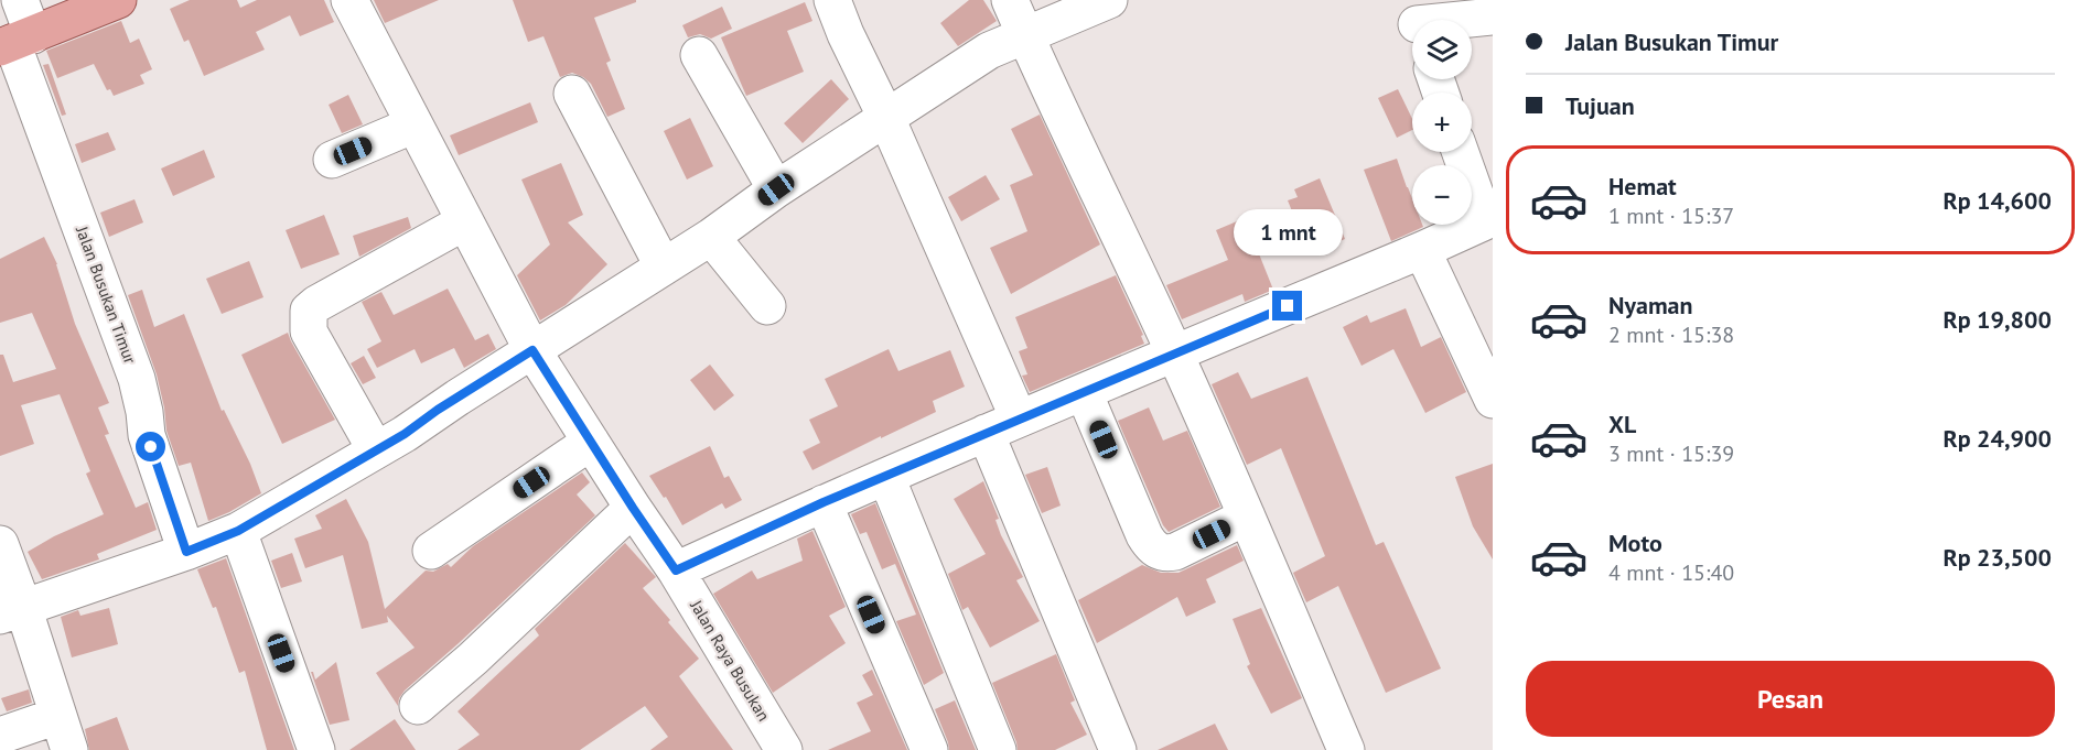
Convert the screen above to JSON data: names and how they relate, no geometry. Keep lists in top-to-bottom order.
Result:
{
  "streets": {
    "street": ["Jalan Busukan Timur", "Jalan Raya Busukan"]
  },
  "page": {
    "banner": ["Jalan Busukan Timur", "Tujuan"],
    "map_buttons": ["+", "−"],
    "list": [
      {
        "name": "Hemat",
        "note": "1 mnt · 15:37",
        "value": "Rp 14,600"
      },
      {
        "name": "Nyaman",
        "note": "2 mnt · 15:38",
        "value": "Rp 19,800"
      },
      {
        "name": "XL",
        "note": "3 mnt · 15:39",
        "value": "Rp 24,900"
      },
      {
        "name": "Moto",
        "note": "4 mnt · 15:40",
        "value": "Rp 23,500"
      }
    ],
    "bubble": "1 mnt",
    "buttons": "Pesan"
  }
}
